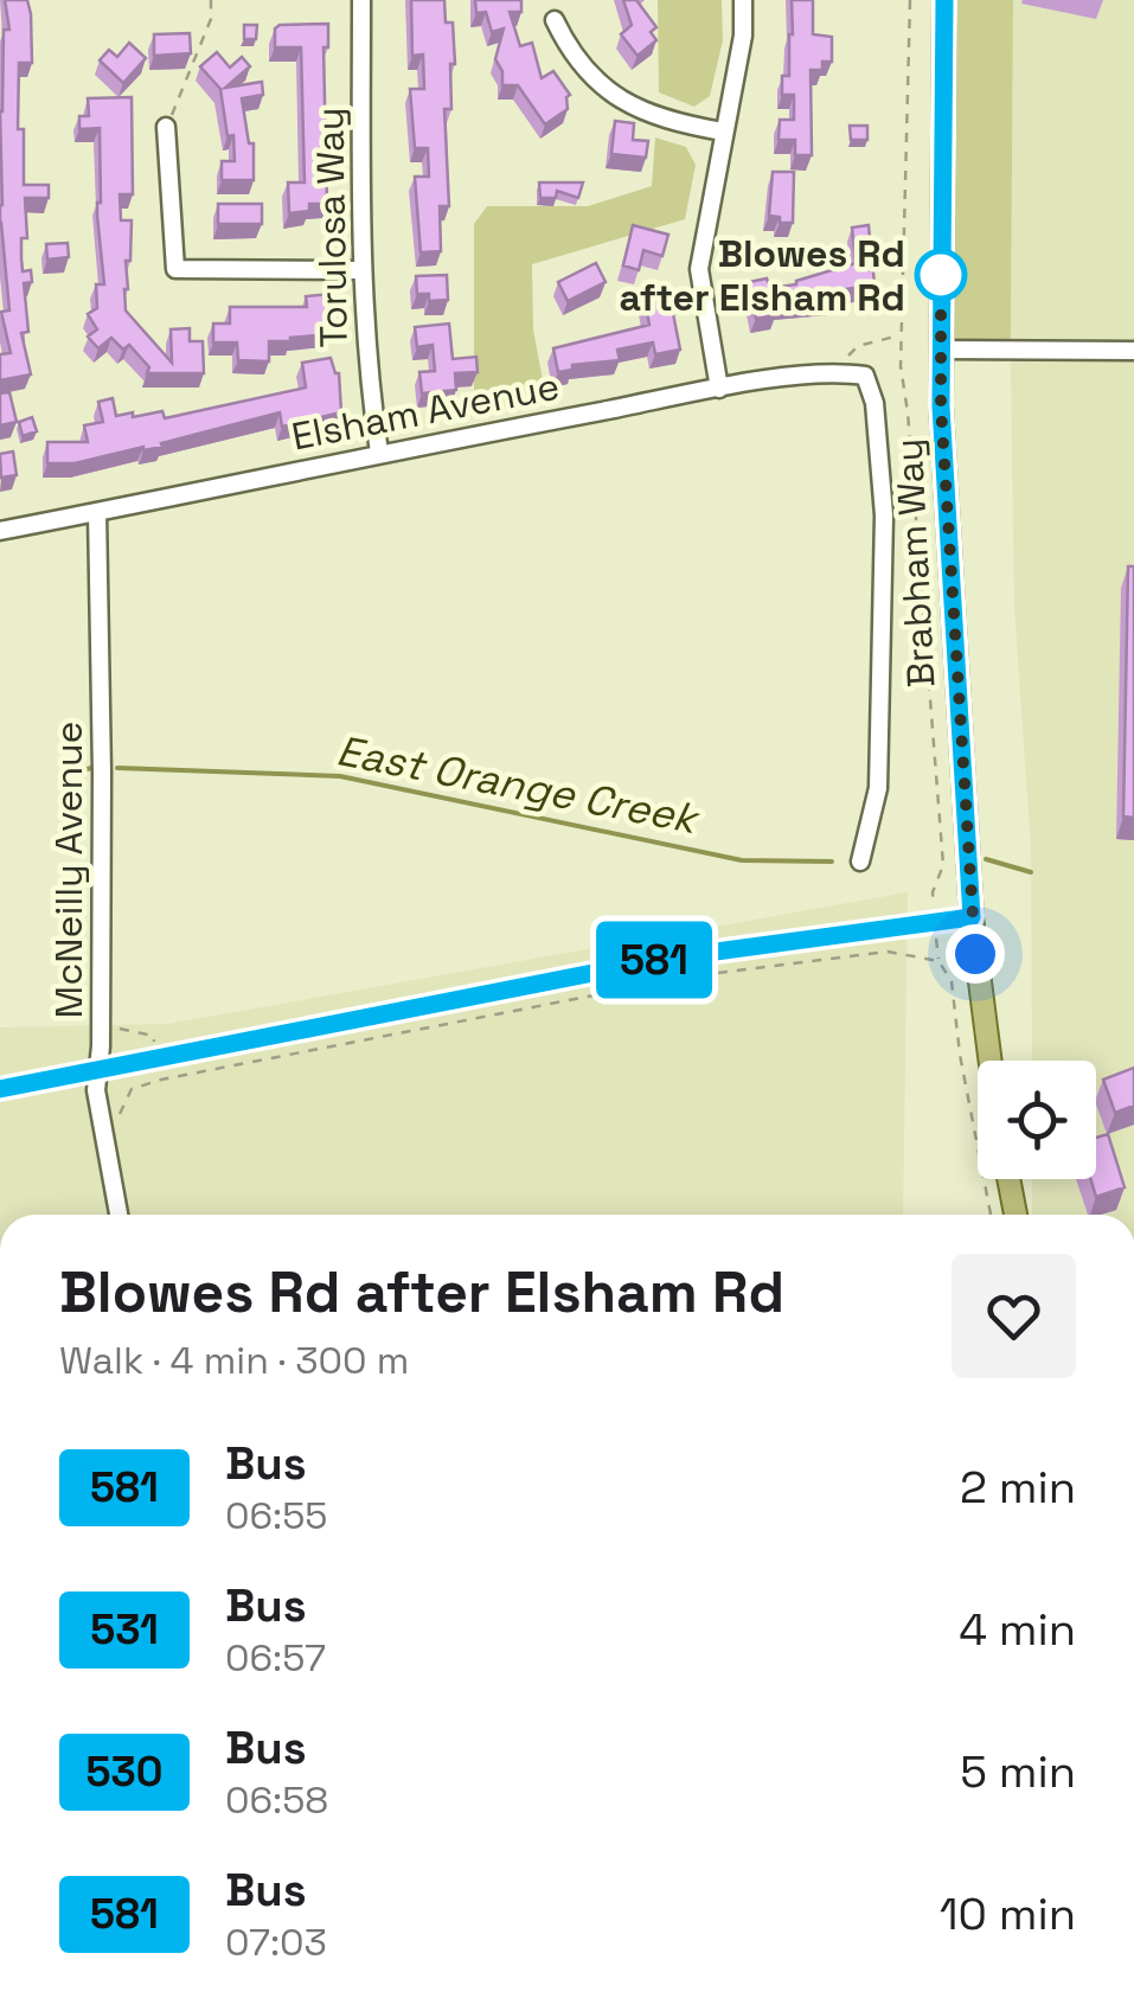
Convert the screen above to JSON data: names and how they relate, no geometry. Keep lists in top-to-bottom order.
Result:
{
  "streets": {
    "main road": ["Brabham Way"],
    "street": ["Torulosa Way", "Elsham Avenue", "McNeilly Avenue"]
  },
  "crossings": [
    ["Torulosa Way", "Elsham Avenue"],
    ["Elsham Avenue", "McNeilly Avenue"]
  ],
  "water": ["East Orange Creek"],
  "places": ["Blowes Rd after Elsham Rd"],
  "lines": ["bus line 581"],
  "page": {
    "on_map": "581",
    "heading": ["Blowes Rd after Elsham Rd", "Walk · 4 min · 300 m"],
    "list": [
      {
        "mark": "581",
        "name": "Bus",
        "note": "06:55",
        "value": "2 min"
      },
      {
        "mark": "531",
        "name": "Bus",
        "note": "06:57",
        "value": "4 min"
      },
      {
        "mark": "530",
        "name": "Bus",
        "note": "06:58",
        "value": "5 min"
      },
      {
        "mark": "581",
        "name": "Bus",
        "note": "07:03",
        "value": "10 min"
      }
    ]
  }
}
